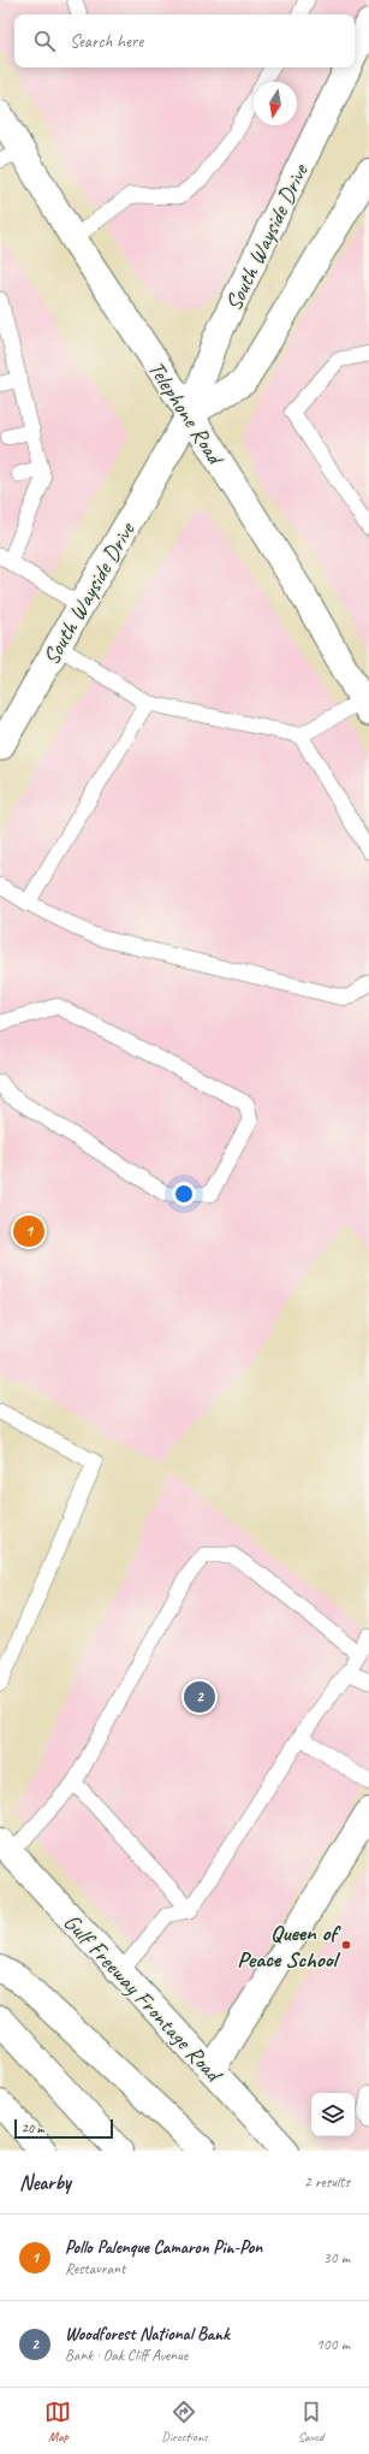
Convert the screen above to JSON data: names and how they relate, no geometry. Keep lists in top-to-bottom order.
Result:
{
  "streets": {
    "main road": ["South Wayside Drive", "Telephone Road", "Gulf Freeway Frontage Road"]
  },
  "crossings": [
    ["South Wayside Drive", "Telephone Road"]
  ],
  "places": ["Queen of Peace School"],
  "scale_bar": "20 m",
  "north": "bottom",
  "page": {
    "search": "Search here",
    "pins": ["1", "2"],
    "scale": "20 m",
    "heading": ["Nearby", "2 results"],
    "list": [
      {
        "mark": "1",
        "name": "Pollo Palenque Camaron Pin-Pon",
        "note": "Restaurant",
        "value": "30 m"
      },
      {
        "mark": "2",
        "name": "Woodforest National Bank",
        "note": "Bank · Oak Cliff Avenue",
        "value": "100 m"
      }
    ],
    "nav": ["Map", "Directions", "Saved"]
  }
}
